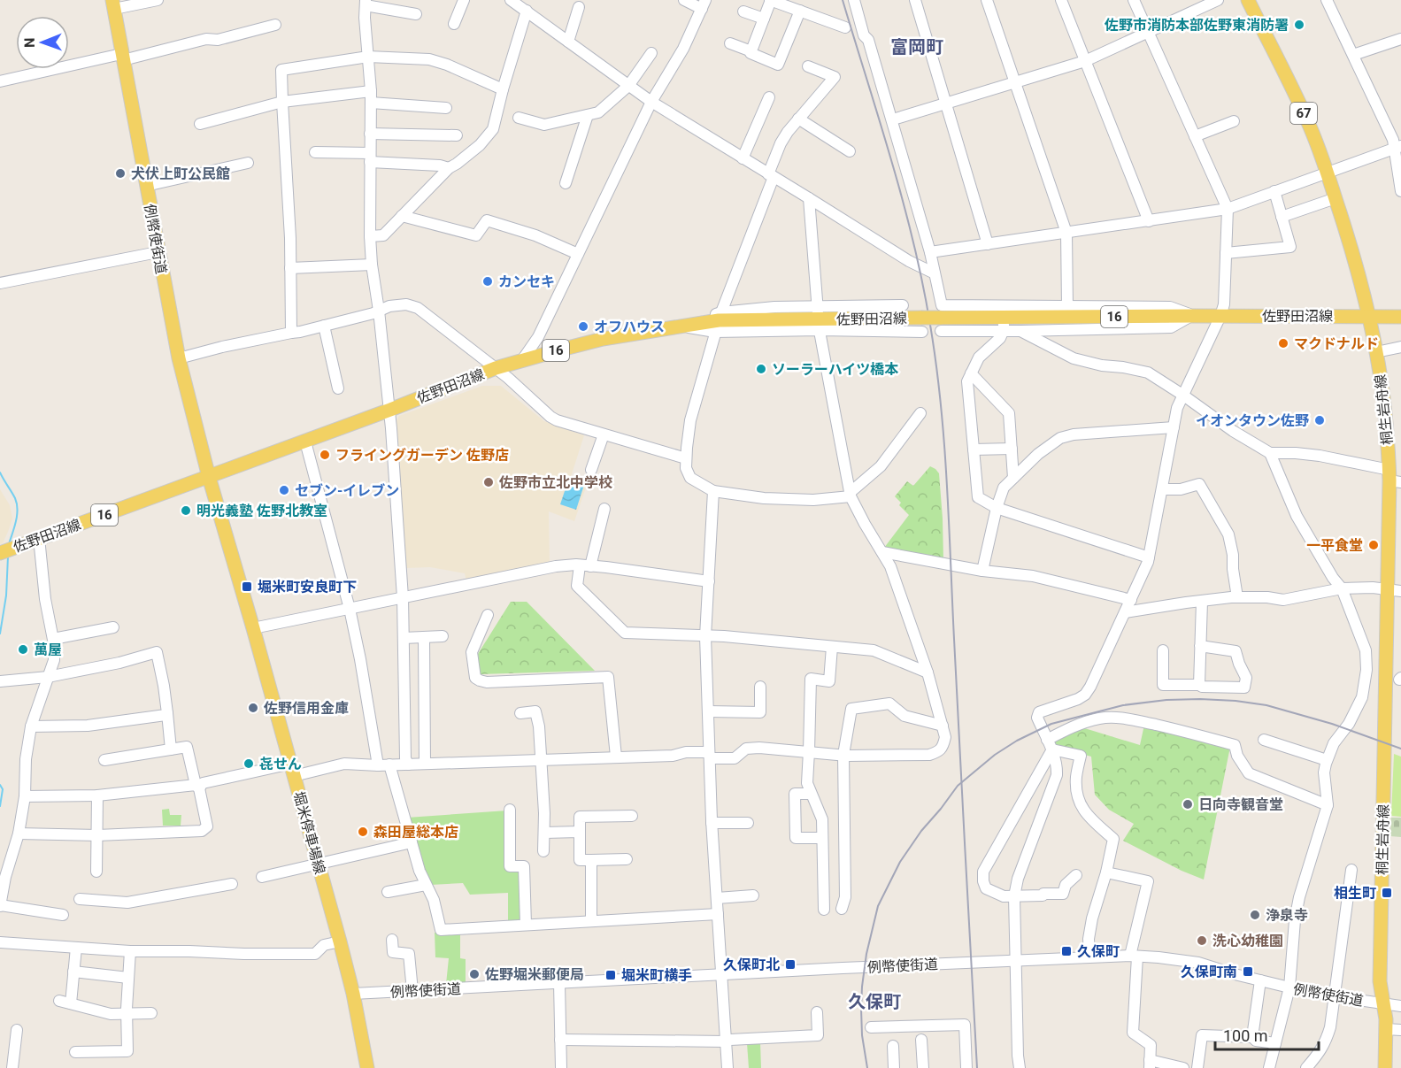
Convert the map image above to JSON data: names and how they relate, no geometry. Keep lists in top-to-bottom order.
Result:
{
  "streets": {
    "main road": [
      "67",
      "例幣使街道",
      "佐野田沼線",
      "16",
      "桐生岩舟線",
      "堀米停車場線"
    ]
  },
  "crossings": [
    ["例幣使街道", "佐野田沼線"],
    ["例幣使街道", "桐生岩舟線"],
    ["例幣使街道", "堀米停車場線"],
    ["佐野田沼線", "桐生岩舟線"],
    ["佐野田沼線", "堀米停車場線"]
  ],
  "districts": ["富岡町", "久保町"],
  "places": {
    "other": [
      "佐野市消防本部佐野東消防署",
      "犬伏上町公民館",
      "カンセキ",
      "オフハウス",
      "マクドナルド",
      "ソーラーハイツ橋本",
      "イオンタウン佐野",
      "フライングガーデン 佐野店",
      "佐野市立北中学校",
      "セブン-イレブン",
      "明光義塾 佐野北教室",
      "一平食堂",
      "萬屋",
      "佐野信用金庫",
      "㐂せん",
      "日向寺観音堂",
      "森田屋総本店",
      "浄泉寺",
      "洗心幼稚園",
      "佐野堀米郵便局"
    ],
    "transit": [
      "堀米町安良町下",
      "相生町",
      "久保町",
      "久保町北",
      "久保町南",
      "堀米町横手"
    ]
  },
  "scale_bar": "100 m",
  "north": "left"
}
